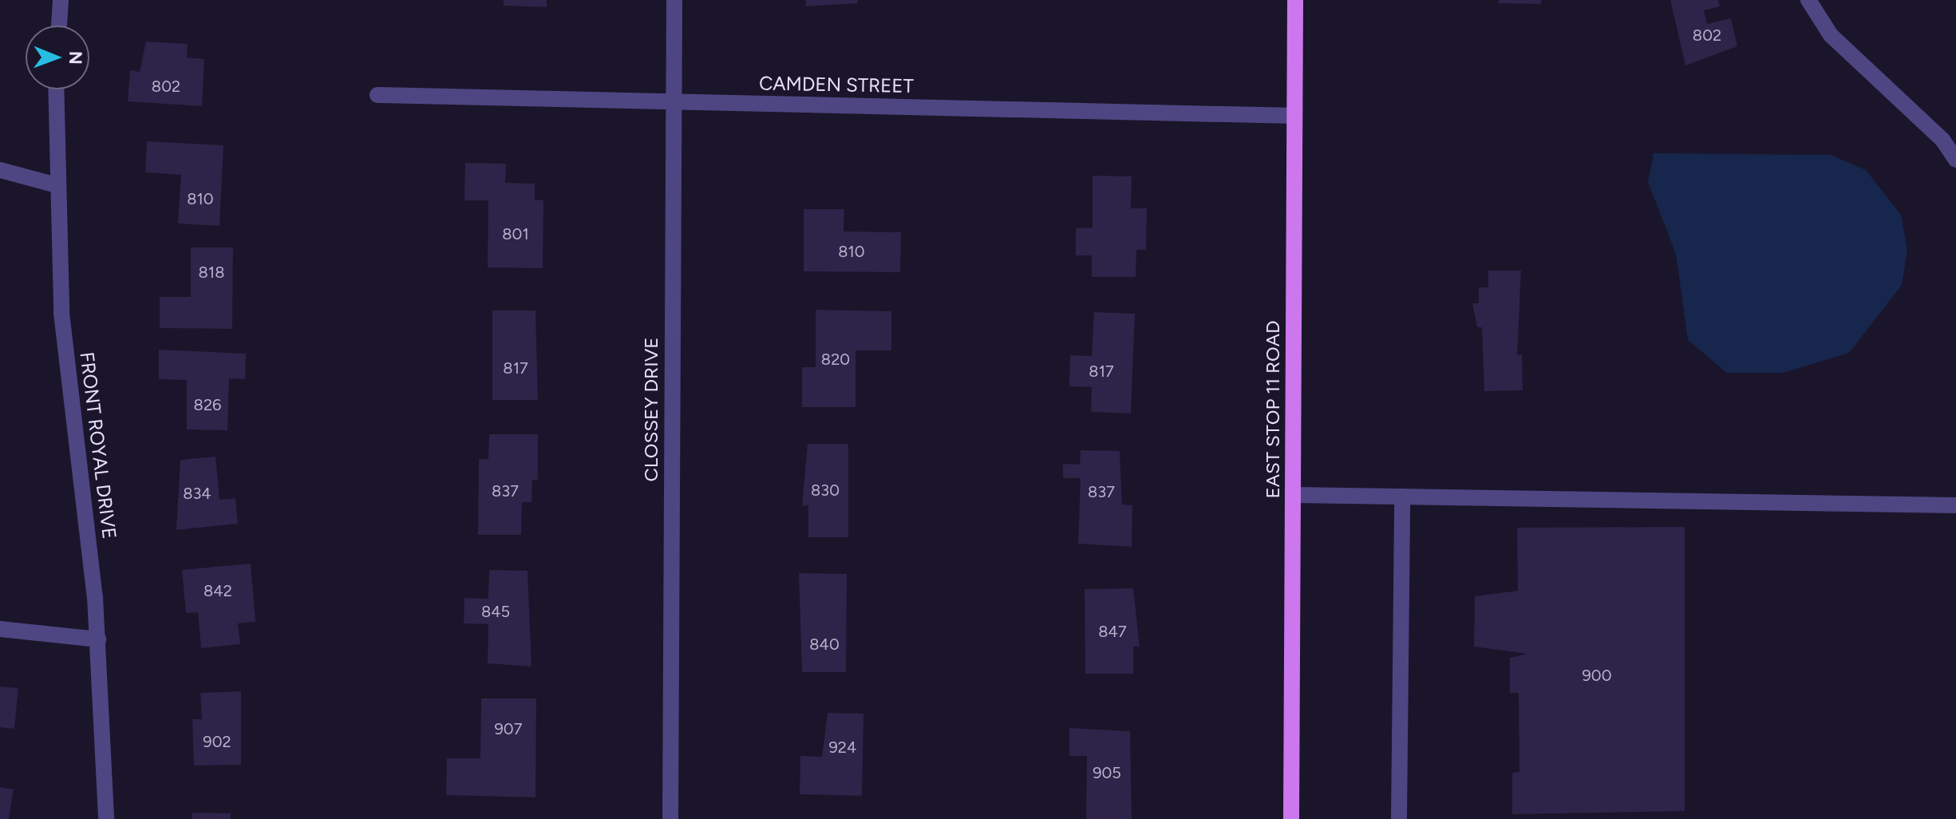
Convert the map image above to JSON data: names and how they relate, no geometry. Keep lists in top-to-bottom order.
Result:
{
  "streets": {
    "main road": ["EAST STOP 11 ROAD"],
    "street": ["CAMDEN STREET", "CLOSSEY DRIVE", "FRONT ROYAL DRIVE"]
  },
  "crossings": [
    ["CAMDEN STREET", "CLOSSEY DRIVE"],
    ["CAMDEN STREET", "EAST STOP 11 ROAD"]
  ],
  "house_numbers": [
    "802",
    "802",
    "810",
    "801",
    "810",
    "818",
    "820",
    "817",
    "817",
    "826",
    "830",
    "837",
    "837",
    "834",
    "842",
    "845",
    "847",
    "840",
    "900",
    "907",
    "902",
    "924",
    "905"
  ],
  "north": "right"
}
